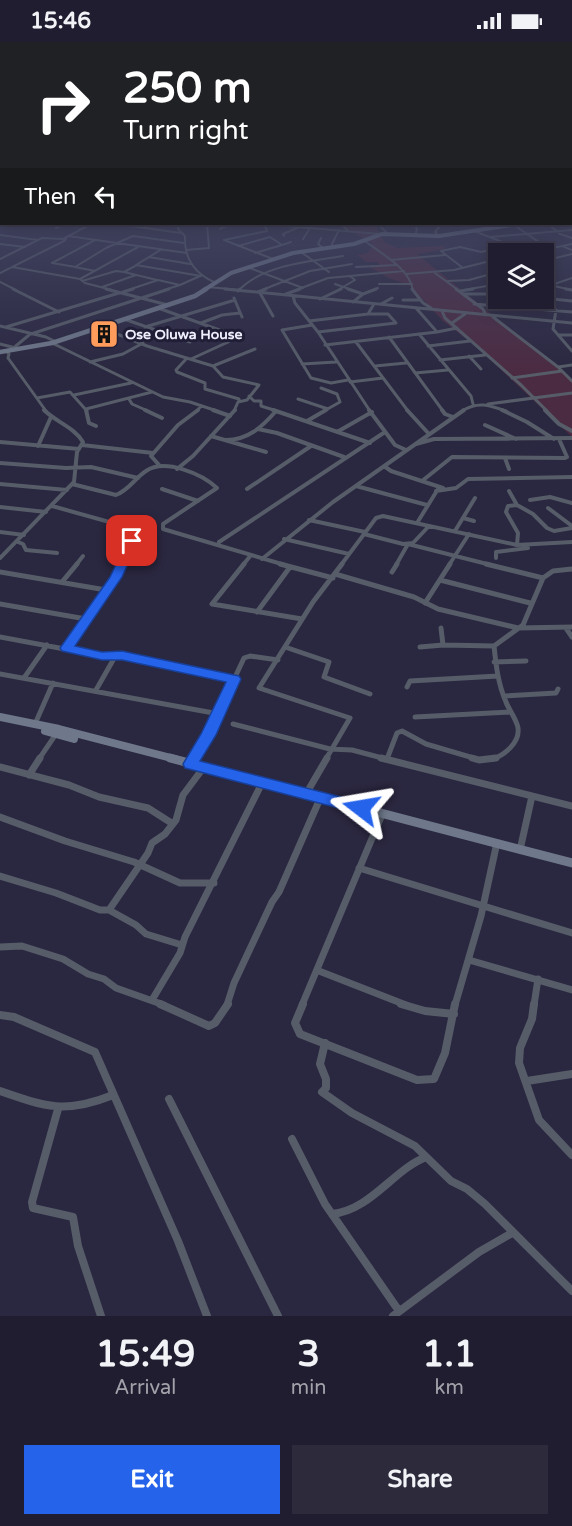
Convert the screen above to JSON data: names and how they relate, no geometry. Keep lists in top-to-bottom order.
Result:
{
  "places": {
    "building": ["Ose Oluwa House"]
  },
  "page": {
    "status": "15:46",
    "turn": ["250 m", "Turn right"],
    "then": "Then",
    "eta": [
      "15:49",
      "Arrival",
      "3",
      "min",
      "1.1",
      "km"
    ],
    "buttons": ["Exit", "Share"]
  }
}
